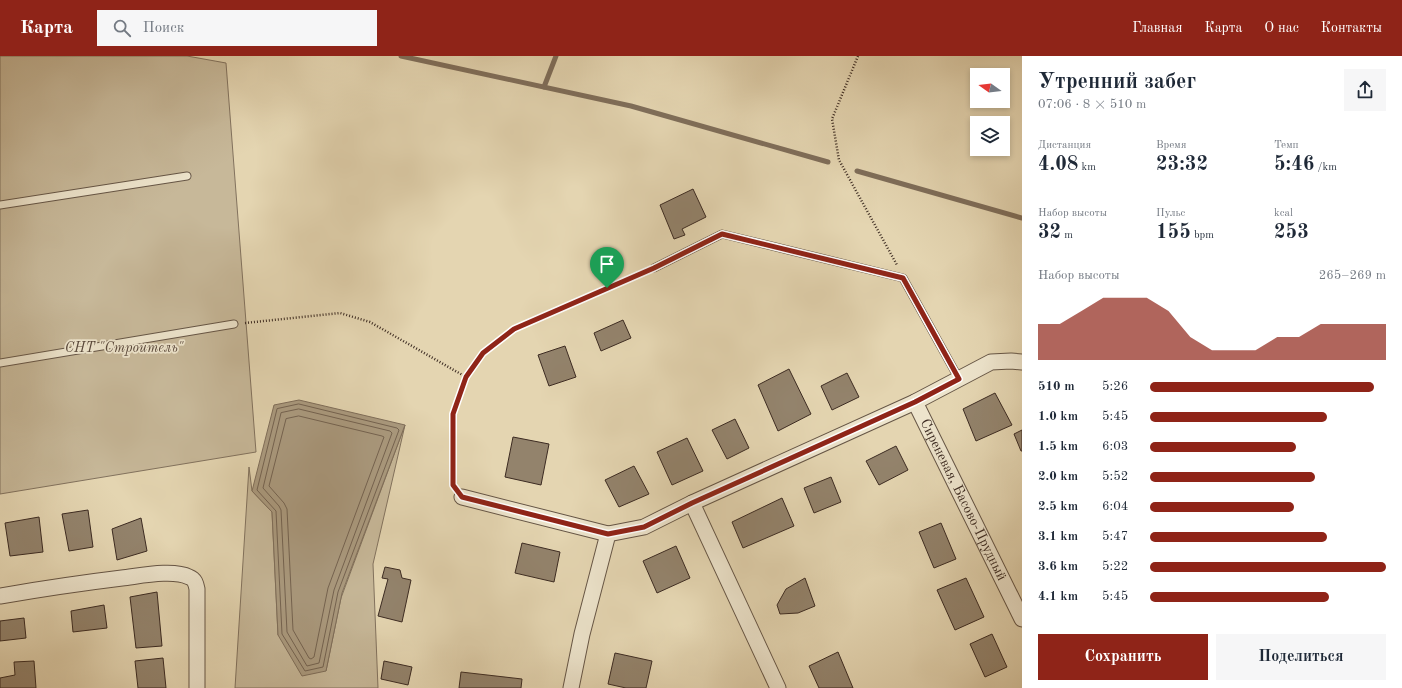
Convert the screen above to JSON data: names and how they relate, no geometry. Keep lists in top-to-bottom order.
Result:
{
  "streets": {
    "street": ["Сиреневая, Басово-Прудный"]
  },
  "parks": ["СНТ \"Строитель\""],
  "north": "left",
  "page": {
    "header": "Карта",
    "search": "Поиск",
    "nav": [
      "Главная",
      "Карта",
      "О нас",
      "Контакты"
    ],
    "heading": ["Утренний забег", "07:06 · 8 × 510 m"],
    "stats": [
      ["Дистанция", "4.08 km"],
      ["Время", "23:32"],
      ["Темп", "5:46 /km"],
      ["Набор высоты", "32 m"],
      ["Пульс", "155 bpm"],
      ["kcal", "253"]
    ],
    "chart": ["Набор высоты", "265–269 m"],
    "list": [
      {
        "name": "510 m",
        "note": "5:26"
      },
      {
        "name": "1.0 km",
        "note": "5:45"
      },
      {
        "name": "1.5 km",
        "note": "6:03"
      },
      {
        "name": "2.0 km",
        "note": "5:52"
      },
      {
        "name": "2.5 km",
        "note": "6:04"
      },
      {
        "name": "3.1 km",
        "note": "5:47"
      },
      {
        "name": "3.6 km",
        "note": "5:22"
      },
      {
        "name": "4.1 km",
        "note": "5:45"
      }
    ],
    "buttons": ["Сохранить", "Поделиться"]
  }
}
